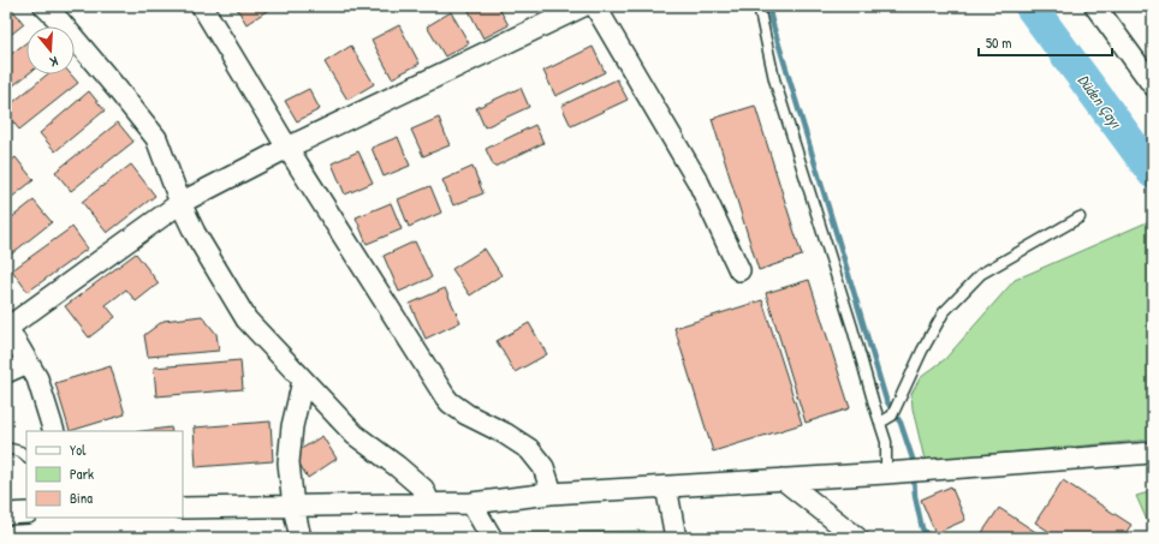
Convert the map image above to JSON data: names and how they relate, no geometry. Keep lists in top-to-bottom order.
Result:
{
  "water": ["Düden Çayı"],
  "legend": ["Yol", "Park", "Bina"],
  "scale_bar": "50 m",
  "north": "bottom"
}
